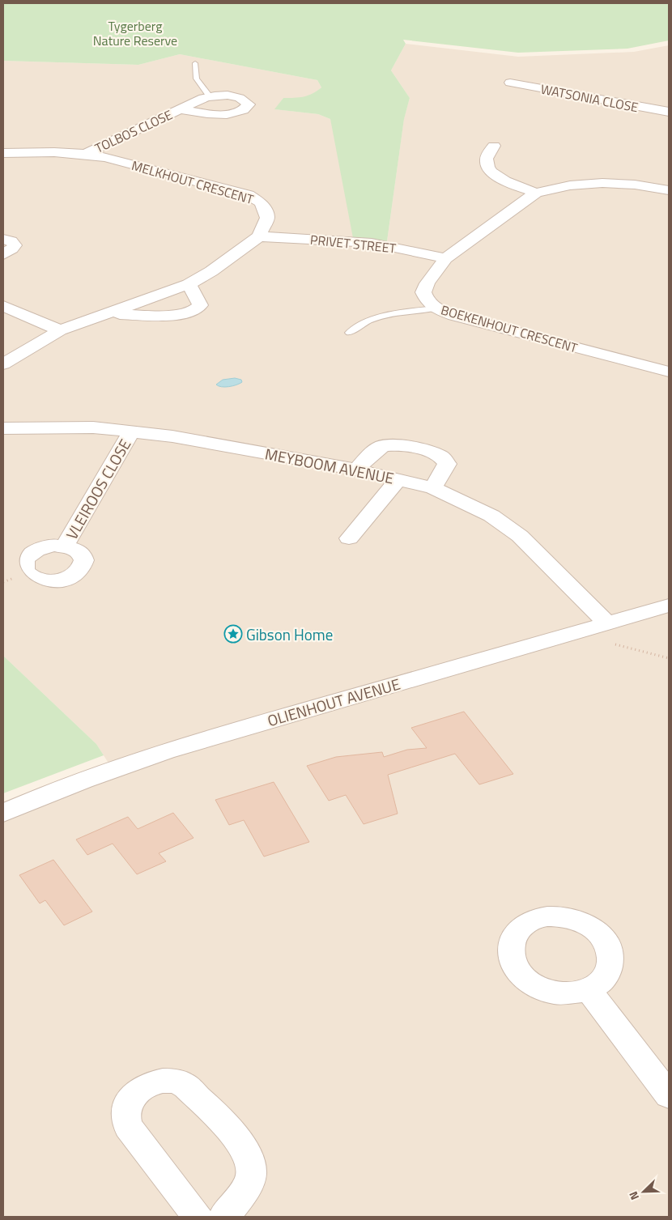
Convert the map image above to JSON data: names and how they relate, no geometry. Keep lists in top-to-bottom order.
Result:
{
  "streets": {
    "street": [
      "WATSONIA CLOSE",
      "TOLBOS CLOSE",
      "MELKHOUT CRESCENT",
      "PRIVET STREET",
      "BOEKENHOUT CRESCENT",
      "MEYBOOM AVENUE",
      "VLEIROOS CLOSE",
      "OLIENHOUT AVENUE"
    ]
  },
  "crossings": [
    ["TOLBOS CLOSE", "MELKHOUT CRESCENT"],
    ["MELKHOUT CRESCENT", "PRIVET STREET"],
    ["PRIVET STREET", "BOEKENHOUT CRESCENT"],
    ["MEYBOOM AVENUE", "VLEIROOS CLOSE"],
    ["MEYBOOM AVENUE", "OLIENHOUT AVENUE"]
  ],
  "parks": ["Tygerberg Nature Reserve"],
  "places": {
    "place": ["Gibson Home"]
  },
  "north": "bottom left"
}
